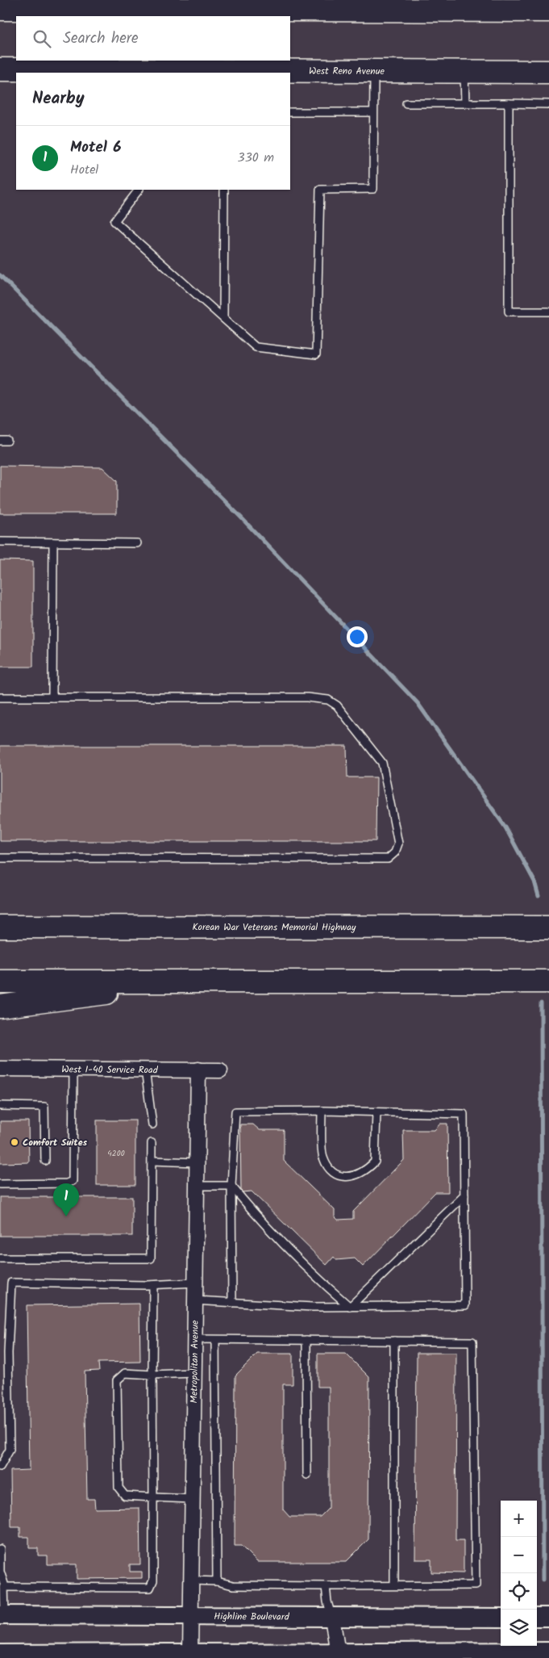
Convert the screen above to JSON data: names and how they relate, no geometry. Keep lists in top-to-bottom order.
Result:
{
  "streets": {
    "main road": ["West Reno Avenue", "Korean War Veterans Memorial Highway"],
    "street": ["West I-40 Service Road", "Metropolitan Avenue", "Highline Boulevard"]
  },
  "crossings": [
    ["West I-40 Service Road", "Metropolitan Avenue"],
    ["Metropolitan Avenue", "Highline Boulevard"]
  ],
  "places": ["Comfort Suites"],
  "house_numbers": ["4200"],
  "page": {
    "search": "Search here",
    "heading": "Nearby",
    "list": [
      {
        "mark": "1",
        "name": "Motel 6",
        "note": "Hotel",
        "value": "330 m"
      }
    ],
    "pins": "1",
    "map_buttons": ["+", "−"]
  }
}
